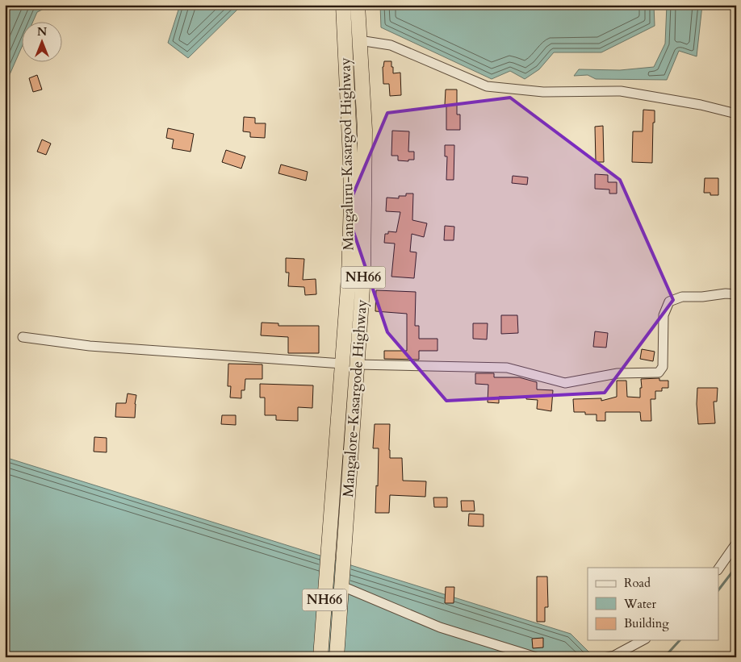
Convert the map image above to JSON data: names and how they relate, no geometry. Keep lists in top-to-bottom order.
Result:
{
  "streets": {
    "highway": ["Mangaluru-Kasargod Highway", "NH66", "Mangalore-Kasargode Highway"]
  },
  "crossings": [
    ["NH66", "Mangalore-Kasargode Highway"]
  ],
  "legend": ["Road", "Water", "Building"],
  "north": "top"
}
